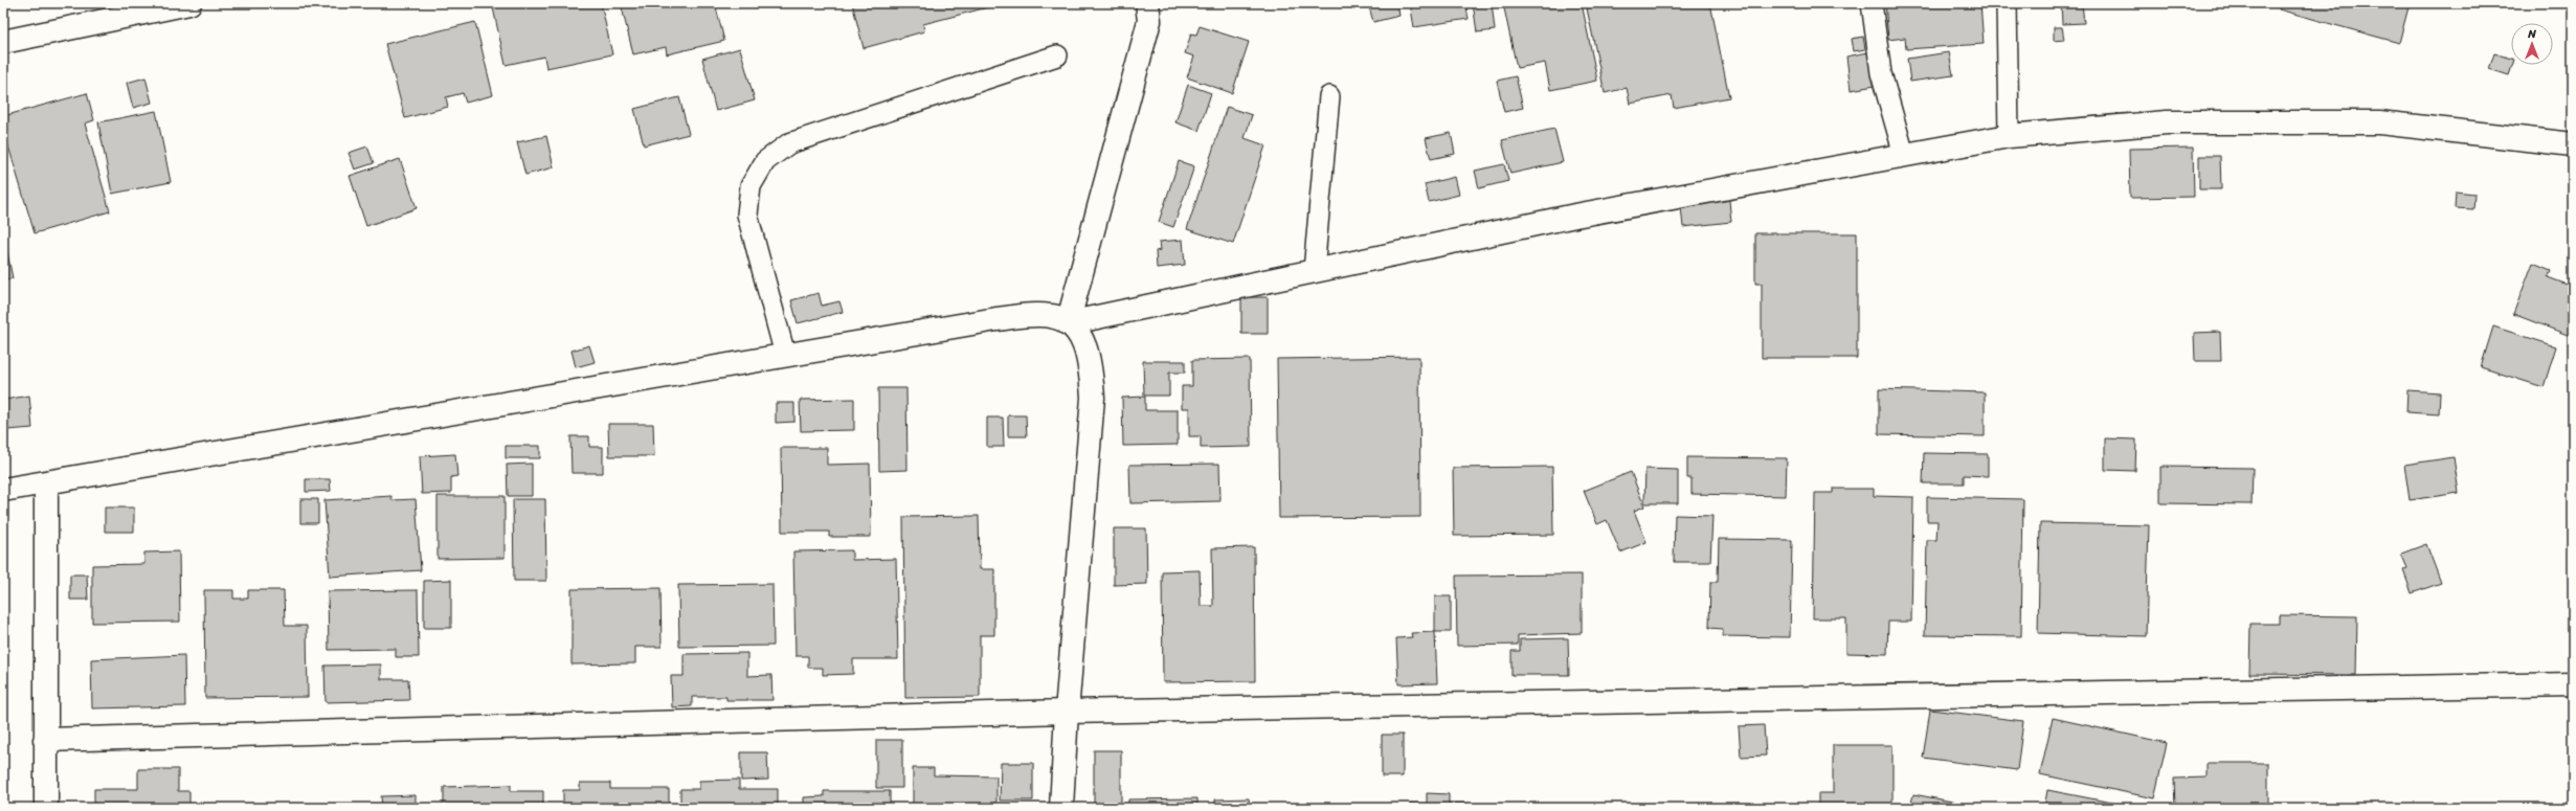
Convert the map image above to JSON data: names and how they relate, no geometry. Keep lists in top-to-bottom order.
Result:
{
  "north": "top"
}
